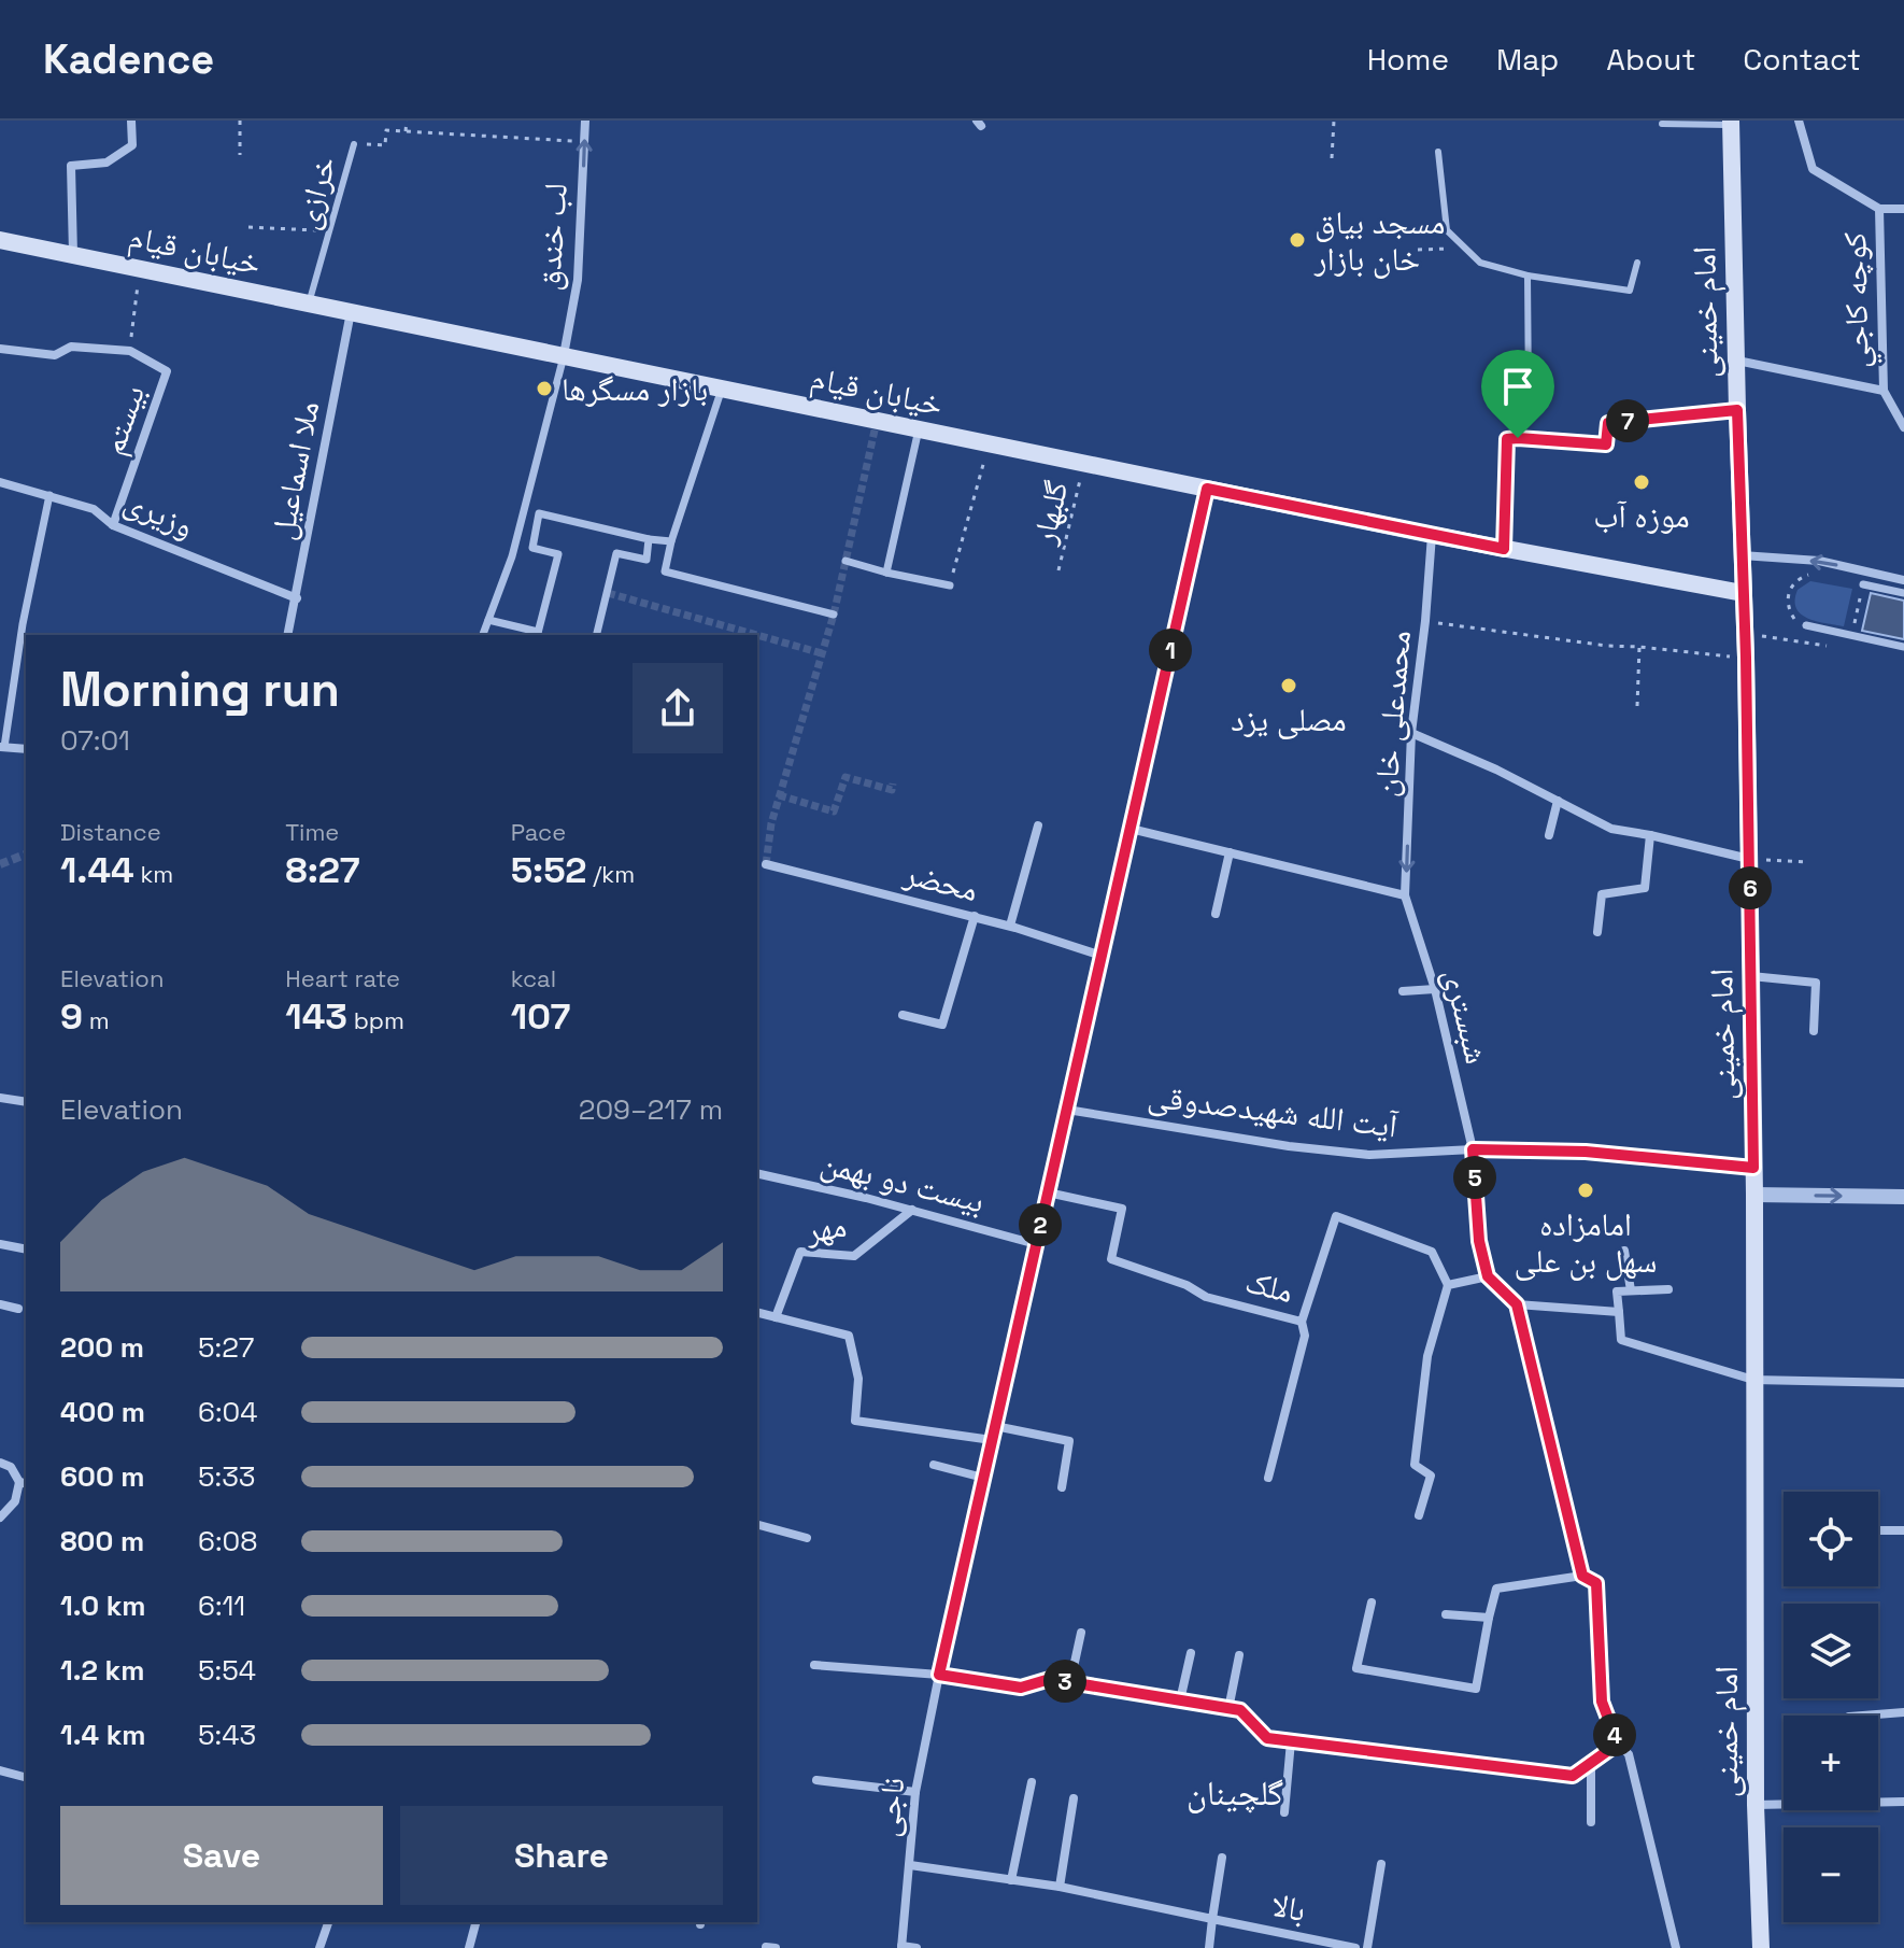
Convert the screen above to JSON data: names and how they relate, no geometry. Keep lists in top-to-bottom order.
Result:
{
  "streets": {
    "main road": ["خیابان قیام", "امام خمینی"],
    "street": [
      "لب خندق",
      "کوچه کاجي",
      "بیستم",
      "ملا اسماعیل",
      "وزیری",
      "محمدعلی خان",
      "محضر",
      "شبستری",
      "آیت الله شهیدصدوقی",
      "بیست دو بهمن",
      "مهر",
      "ملک",
      "ناجی",
      "بالا"
    ],
    "lane": ["خرازی"],
    "path": ["گلبهار"]
  },
  "crossings": [
    ["خرازی", "خیابان قیام"],
    ["لب خندق", "خیابان قیام"],
    ["خیابان قیام", "امام خمینی"],
    ["خیابان قیام", "ملا اسماعیل"],
    ["خیابان قیام", "گلبهار"],
    ["خیابان قیام", "محمدعلی خان"],
    ["خیابان قیام", "ناجی"],
    ["بیستم", "وزیری"],
    ["ملا اسماعیل", "وزیری"],
    ["محمدعلی خان", "شبستری"],
    ["محضر", "ناجی"],
    ["شبستری", "آیت الله شهیدصدوقی"],
    ["آیت الله شهیدصدوقی", "ناجی"],
    ["بیست دو بهمن", "مهر"],
    ["بیست دو بهمن", "ناجی"],
    ["ملک", "ناجی"],
    ["ناجی", "بالا"]
  ],
  "one_way": ["لب خندق", "محمدعلی خان"],
  "districts": ["گلچینان"],
  "places": [
    "مسجد بیاق خان بازار",
    "بازار مسگرها",
    "موزه آب",
    "مصلی یزد",
    "امامزاده سهل بن علی"
  ],
  "page": {
    "header": "Kadence",
    "nav": [
      "Home",
      "Map",
      "About",
      "Contact"
    ],
    "pins": [
      "7",
      "1",
      "6",
      "5",
      "2",
      "3",
      "4"
    ],
    "heading": ["Morning run", "07:01"],
    "stats": [
      ["Distance", "1.44 km"],
      ["Time", "8:27"],
      ["Pace", "5:52 /km"],
      ["Elevation", "9 m"],
      ["Heart rate", "143 bpm"],
      ["kcal", "107"]
    ],
    "chart": ["Elevation", "209–217 m"],
    "list": [
      {
        "name": "200 m",
        "note": "5:27"
      },
      {
        "name": "400 m",
        "note": "6:04"
      },
      {
        "name": "600 m",
        "note": "5:33"
      },
      {
        "name": "800 m",
        "note": "6:08"
      },
      {
        "name": "1.0 km",
        "note": "6:11"
      },
      {
        "name": "1.2 km",
        "note": "5:54"
      },
      {
        "name": "1.4 km",
        "note": "5:43"
      }
    ],
    "map_buttons": ["+", "−"],
    "buttons": ["Save", "Share"]
  }
}
